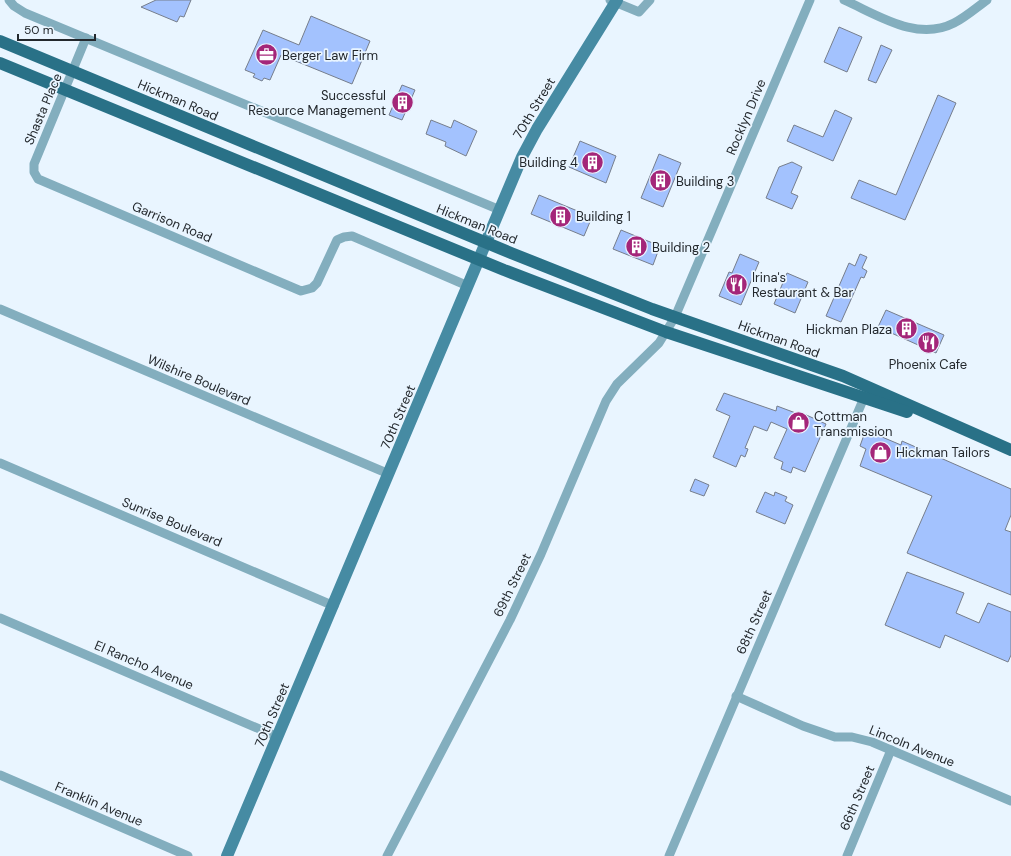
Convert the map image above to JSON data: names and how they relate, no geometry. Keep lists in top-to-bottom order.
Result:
{
  "streets": {
    "main road": ["Hickman Road"],
    "street": [
      "70th Street",
      "Shasta Place",
      "Rocklyn Drive",
      "Garrison Road",
      "Wilshire Boulevard",
      "Sunrise Boulevard",
      "69th Street",
      "68th Street",
      "El Rancho Avenue",
      "Lincoln Avenue",
      "66th Street",
      "Franklin Avenue"
    ]
  },
  "crossings": [
    ["Hickman Road", "70th Street"],
    ["Hickman Road", "Shasta Place"],
    ["Hickman Road", "Rocklyn Drive"],
    ["Hickman Road", "69th Street"],
    ["Hickman Road", "68th Street"],
    ["70th Street", "Garrison Road"],
    ["70th Street", "Wilshire Boulevard"],
    ["70th Street", "Sunrise Boulevard"],
    ["70th Street", "El Rancho Avenue"],
    ["Shasta Place", "Garrison Road"],
    ["Rocklyn Drive", "69th Street"],
    ["68th Street", "Lincoln Avenue"],
    ["Lincoln Avenue", "66th Street"]
  ],
  "places": {
    "office": ["Berger Law Firm"],
    "building": [
      "Successful Resource Management",
      "Building 4",
      "Building 3",
      "Building 1",
      "Building 2",
      "Hickman Plaza"
    ],
    "restaurant": ["Irina's Restaurant & Bar", "Phoenix Cafe"],
    "shop": ["Cottman Transmission", "Hickman Tailors"]
  },
  "scale_bar": "50 m"
}
